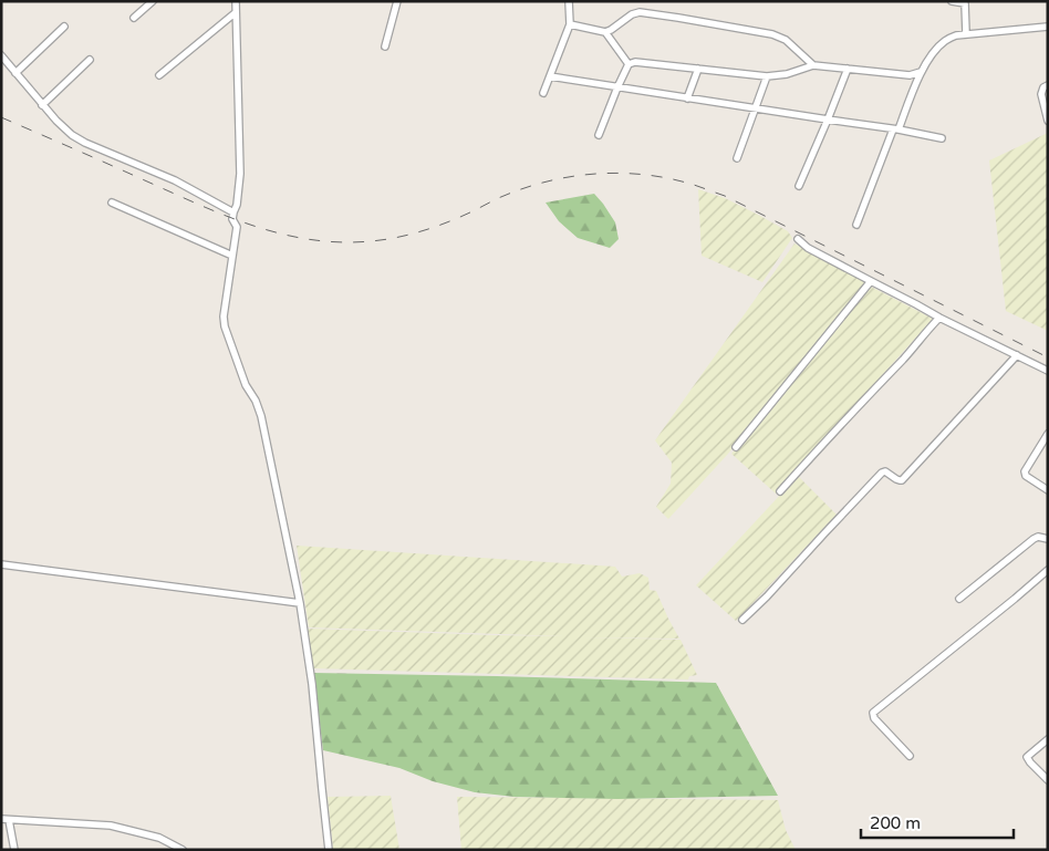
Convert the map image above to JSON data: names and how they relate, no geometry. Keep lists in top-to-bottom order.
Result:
{
  "scale_bar": "200 m"
}
